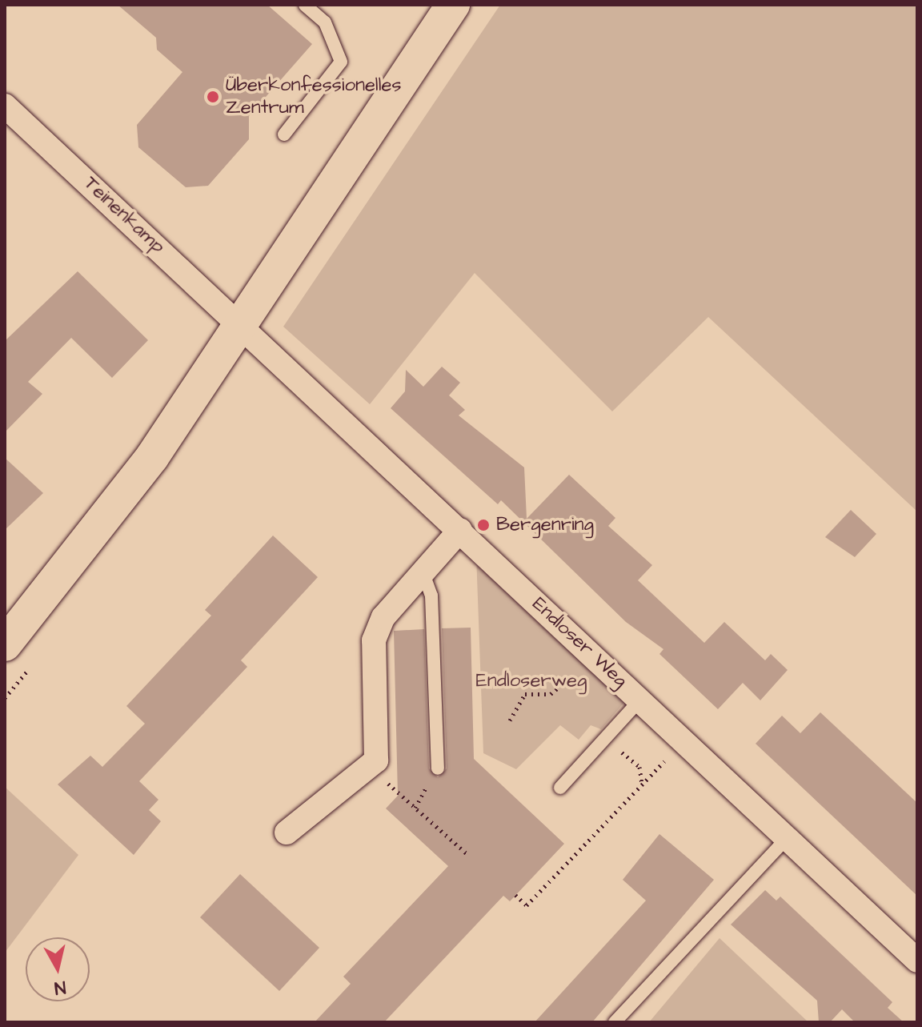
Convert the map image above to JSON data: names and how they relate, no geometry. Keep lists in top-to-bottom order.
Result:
{
  "streets": {
    "street": ["Teinenkamp", "Endloser Weg"]
  },
  "crossings": [
    ["Teinenkamp", "Endloser Weg"]
  ],
  "parks": ["Endloserweg"],
  "places": ["Überkonfessionelles Zentrum", "Bergenring"],
  "north": "bottom"
}
